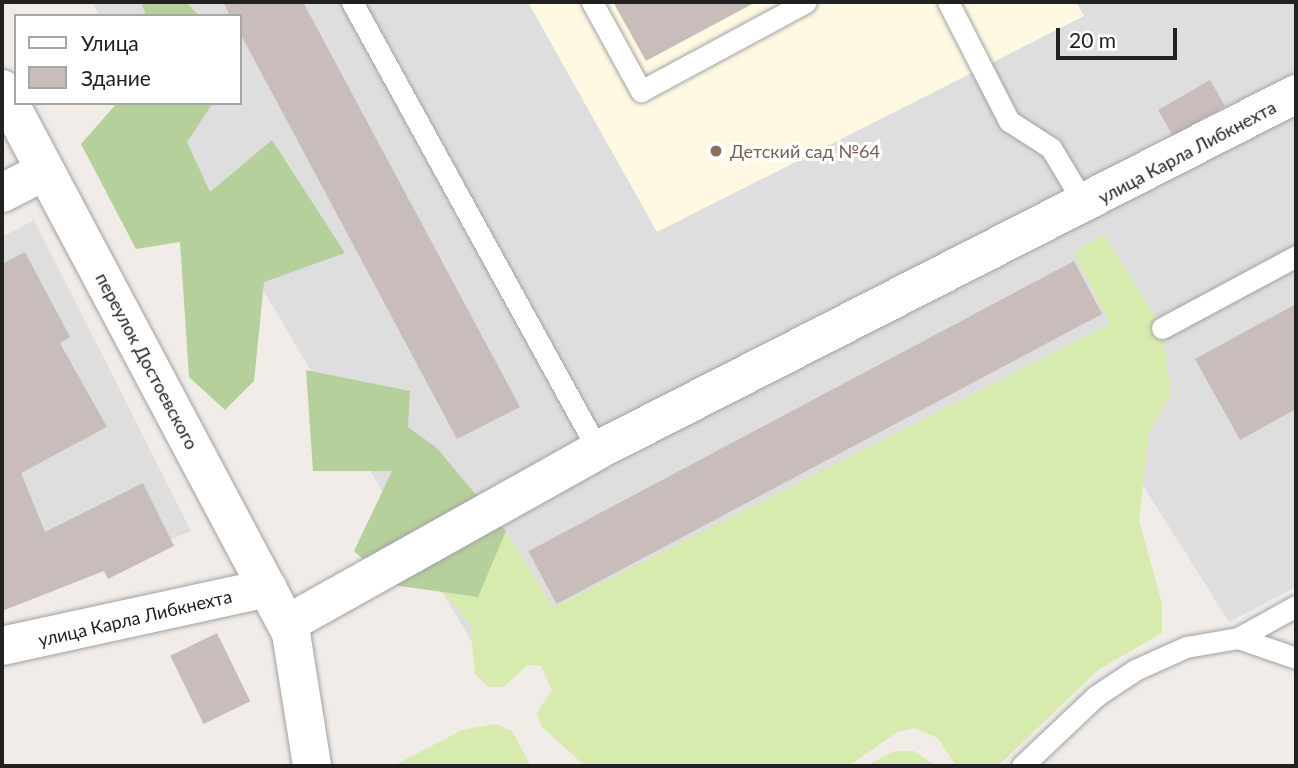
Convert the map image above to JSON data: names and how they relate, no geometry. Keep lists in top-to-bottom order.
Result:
{
  "streets": {
    "street": ["улица Карла Либкнехта", "переулок Достоевского"]
  },
  "crossings": [
    ["улица Карла Либкнехта", "переулок Достоевского"]
  ],
  "places": ["Детский сад №64"],
  "legend": ["Улица", "Здание"],
  "scale_bar": "20 m"
}
